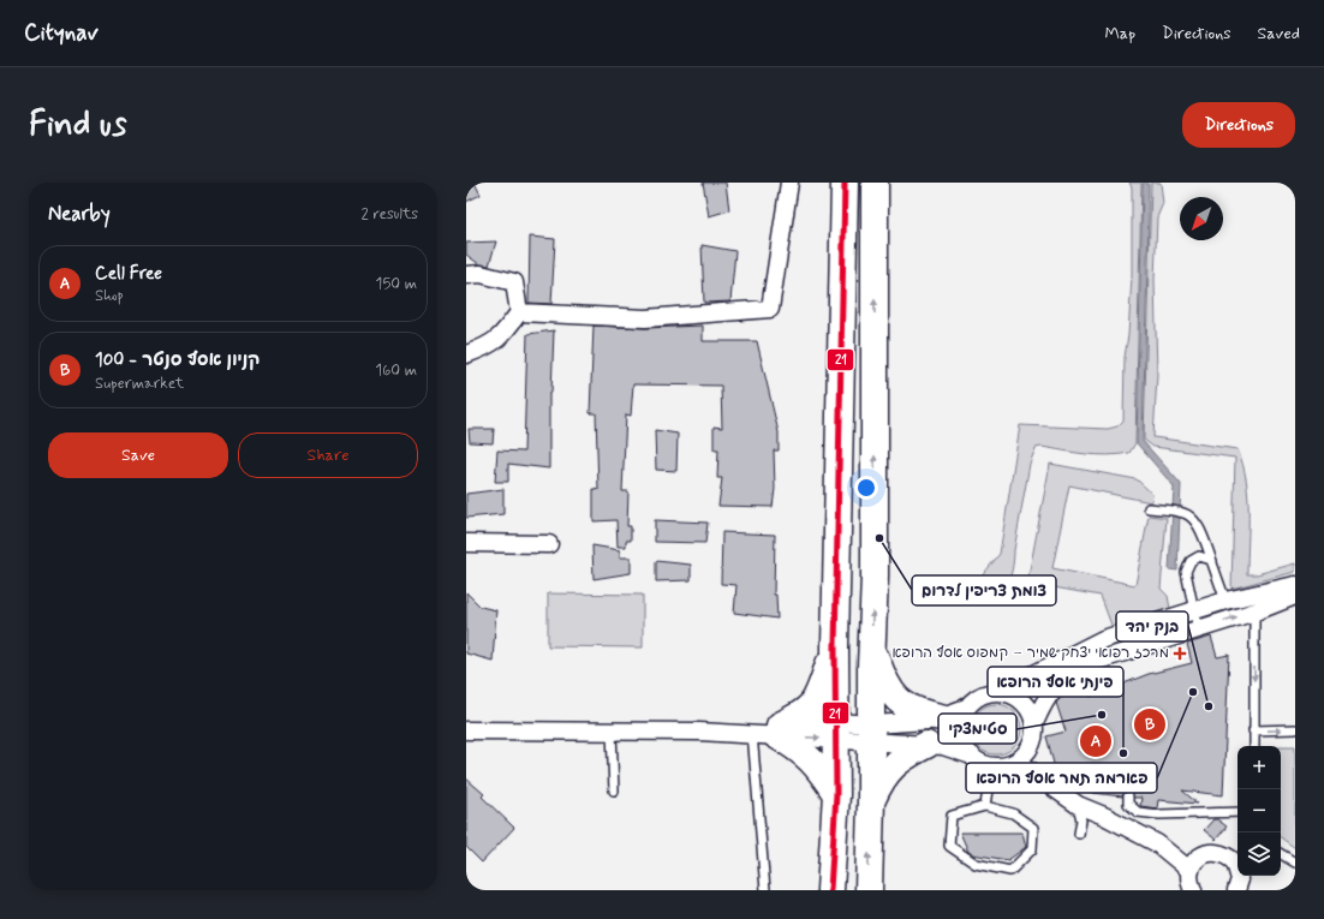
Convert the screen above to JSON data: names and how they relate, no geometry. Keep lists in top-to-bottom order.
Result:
{
  "places": {
    "other": [
      "צומת צריפין לדרום",
      "פארמה תמר אסף הרופא",
      "בנק יהד",
      "סטימצקי",
      "פינתי אסף הרופא"
    ],
    "health": ["מרכז רפואי יצחק שמיר – קמפוס אסף הרופא"]
  },
  "lines": ["transit line 21"],
  "north": "bottom left",
  "page": {
    "header": "Citynav",
    "nav": ["Map", "Directions", "Saved"],
    "buttons": [
      "Directions",
      ["Save", "Share"]
    ],
    "title": "Find us",
    "heading": ["Nearby", "2 results"],
    "list": [
      {
        "mark": "A",
        "name": "Cell Free",
        "note": "Shop",
        "value": "150 m"
      },
      {
        "mark": "B",
        "name": "100 - קניון אסף סנטר",
        "note": "Supermarket",
        "value": "160 m"
      }
    ],
    "pins": ["B", "A"],
    "map_buttons": ["+", "−"]
  }
}
